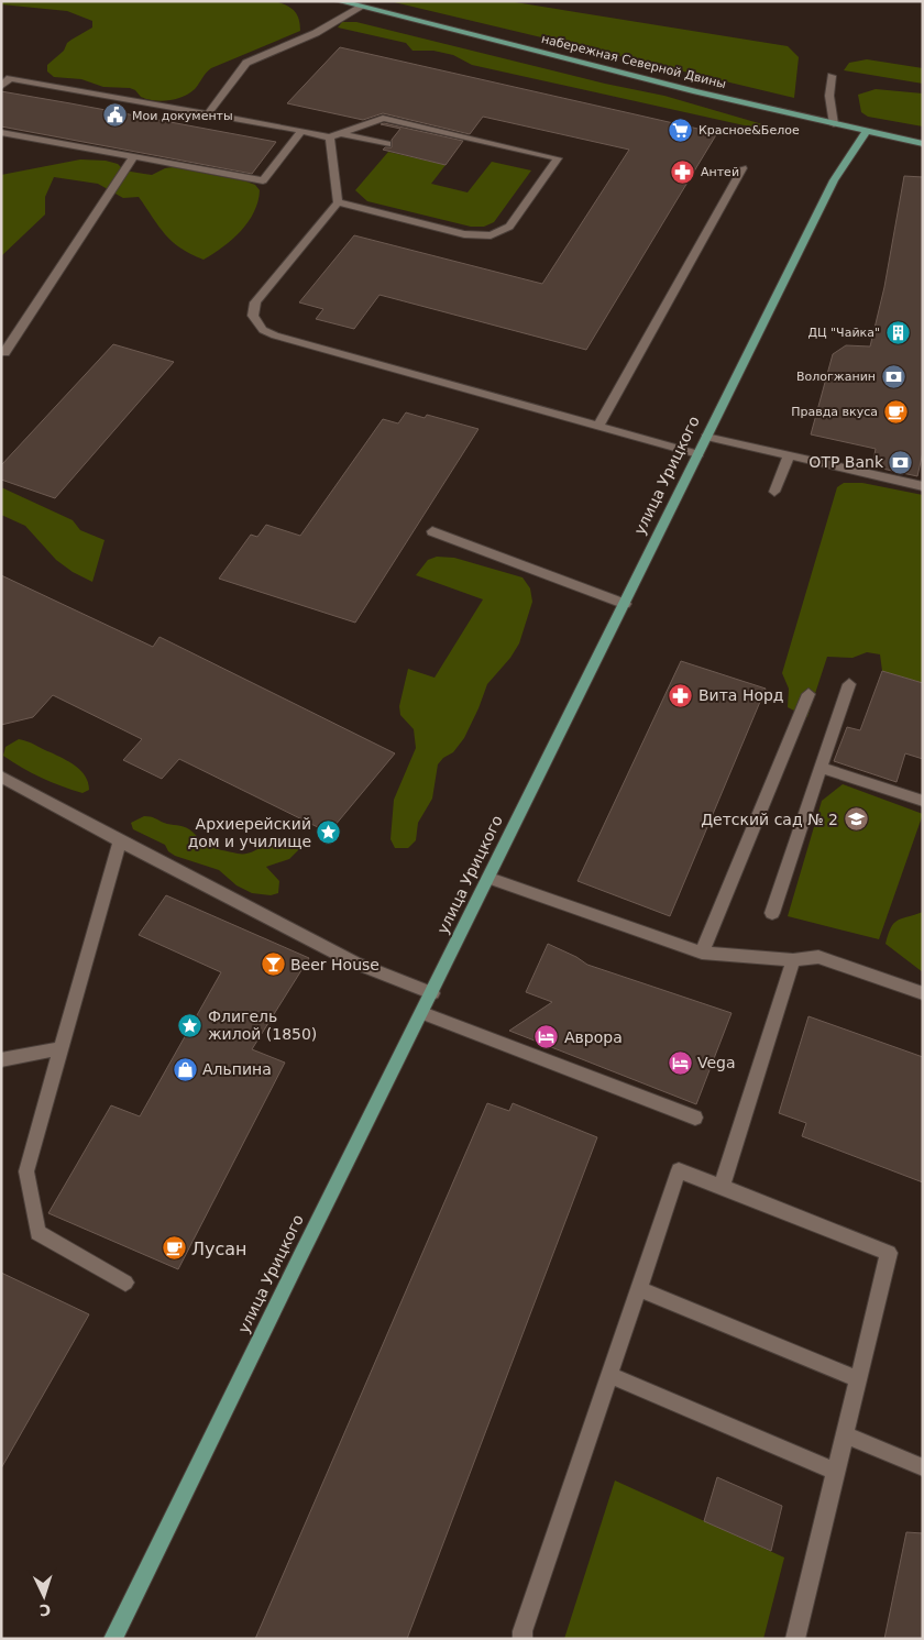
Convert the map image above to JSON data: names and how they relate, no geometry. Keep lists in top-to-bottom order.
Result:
{
  "streets": {
    "main road": ["набережная Северной Двины", "улица Урицкого"]
  },
  "crossings": [
    ["набережная Северной Двины", "улица Урицкого"]
  ],
  "places": {
    "public building": ["Мои документы"],
    "supermarket": ["Красное&Белое"],
    "pharmacy": ["Антей", "Вита Норд"],
    "building": ["ДЦ \"Чайка\""],
    "bank": ["Вологжанин", "OTP Bank"],
    "cafe": ["Правда вкуса", "Лусан"],
    "school or university": ["Детский сад № 2"],
    "place": ["Архиерейский дом и училище", "Флигель жилой (1850)"],
    "bar": ["Beer House"],
    "hotel": ["Аврора", "Vega"],
    "shop": ["Альпина"]
  },
  "north": "bottom"
}
